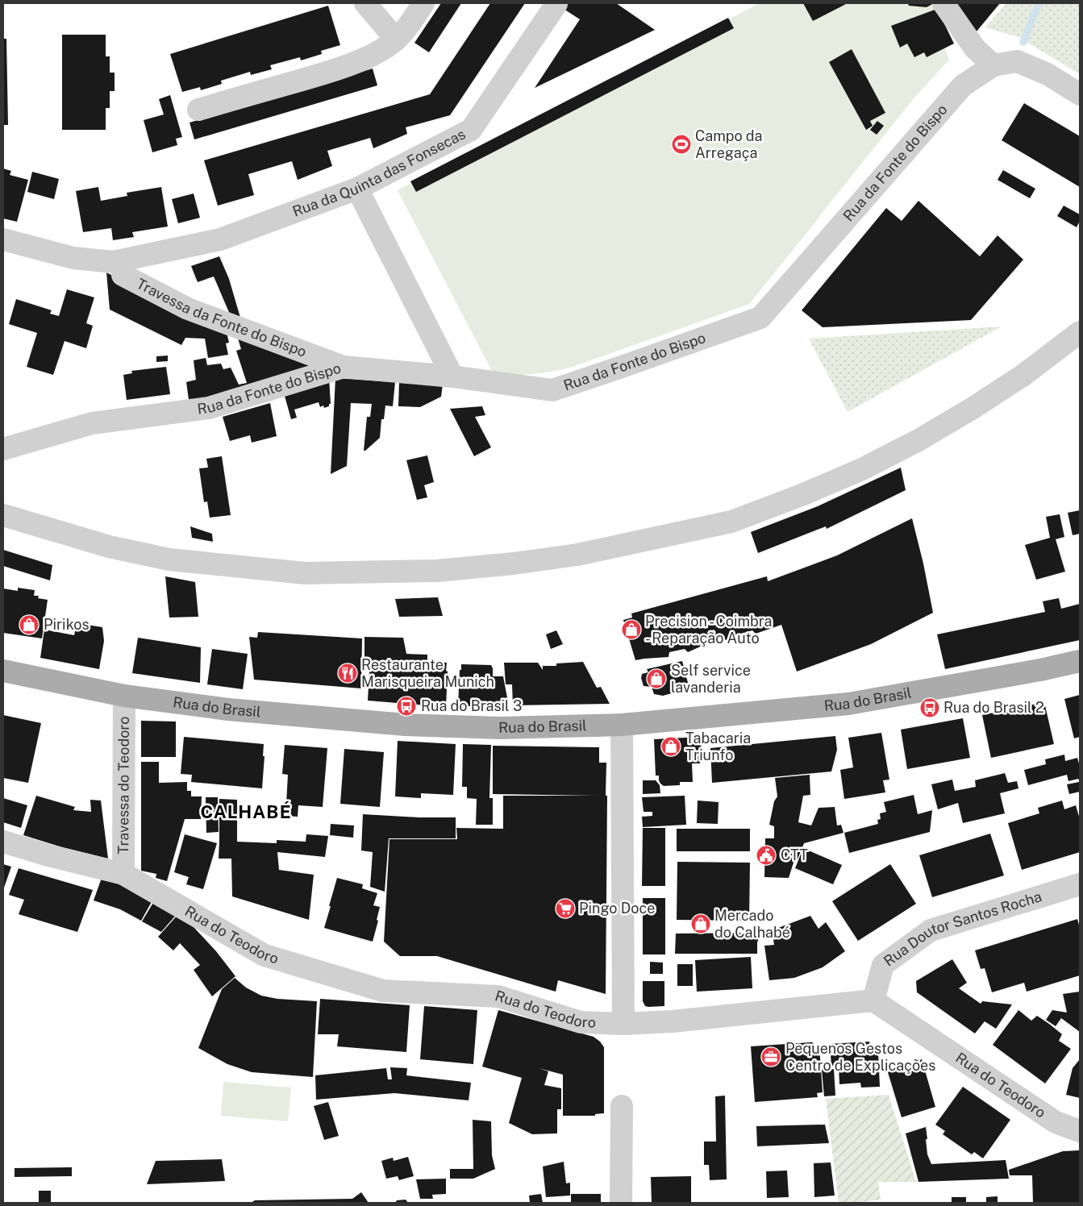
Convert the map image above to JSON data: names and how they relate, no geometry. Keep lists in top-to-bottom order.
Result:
{
  "streets": {
    "main road": ["Rua do Brasil"],
    "street": [
      "Rua da Fonte do Bispo",
      "Rua da Quinta das Fonsecas",
      "Travessa da Fonte do Bispo",
      "Travessa do Teodoro",
      "Rua Doutor Santos Rocha",
      "Rua do Teodoro"
    ]
  },
  "crossings": [
    ["Rua da Fonte do Bispo", "Travessa da Fonte do Bispo"],
    ["Rua da Quinta das Fonsecas", "Travessa da Fonte do Bispo"],
    ["Rua do Brasil", "Travessa do Teodoro"],
    ["Travessa do Teodoro", "Rua do Teodoro"],
    ["Rua Doutor Santos Rocha", "Rua do Teodoro"]
  ],
  "districts": ["CALHABÉ"],
  "places": {
    "sports": ["Campo da Arregaça"],
    "shop": [
      "Pirikos",
      "Precision - Coimbra - Reparação Auto",
      "Self service lavanderia",
      "Tabacaria Triunfo",
      "Mercado do Calhabé"
    ],
    "restaurant": ["Restaurante Marisqueira Munich"],
    "bus stop": ["Rua do Brasil 3", "Rua do Brasil 2"],
    "public building": ["CTT"],
    "supermarket": ["Pingo Doce"],
    "office": ["Pequenos Gestos Centro de Explicações"]
  }
}
